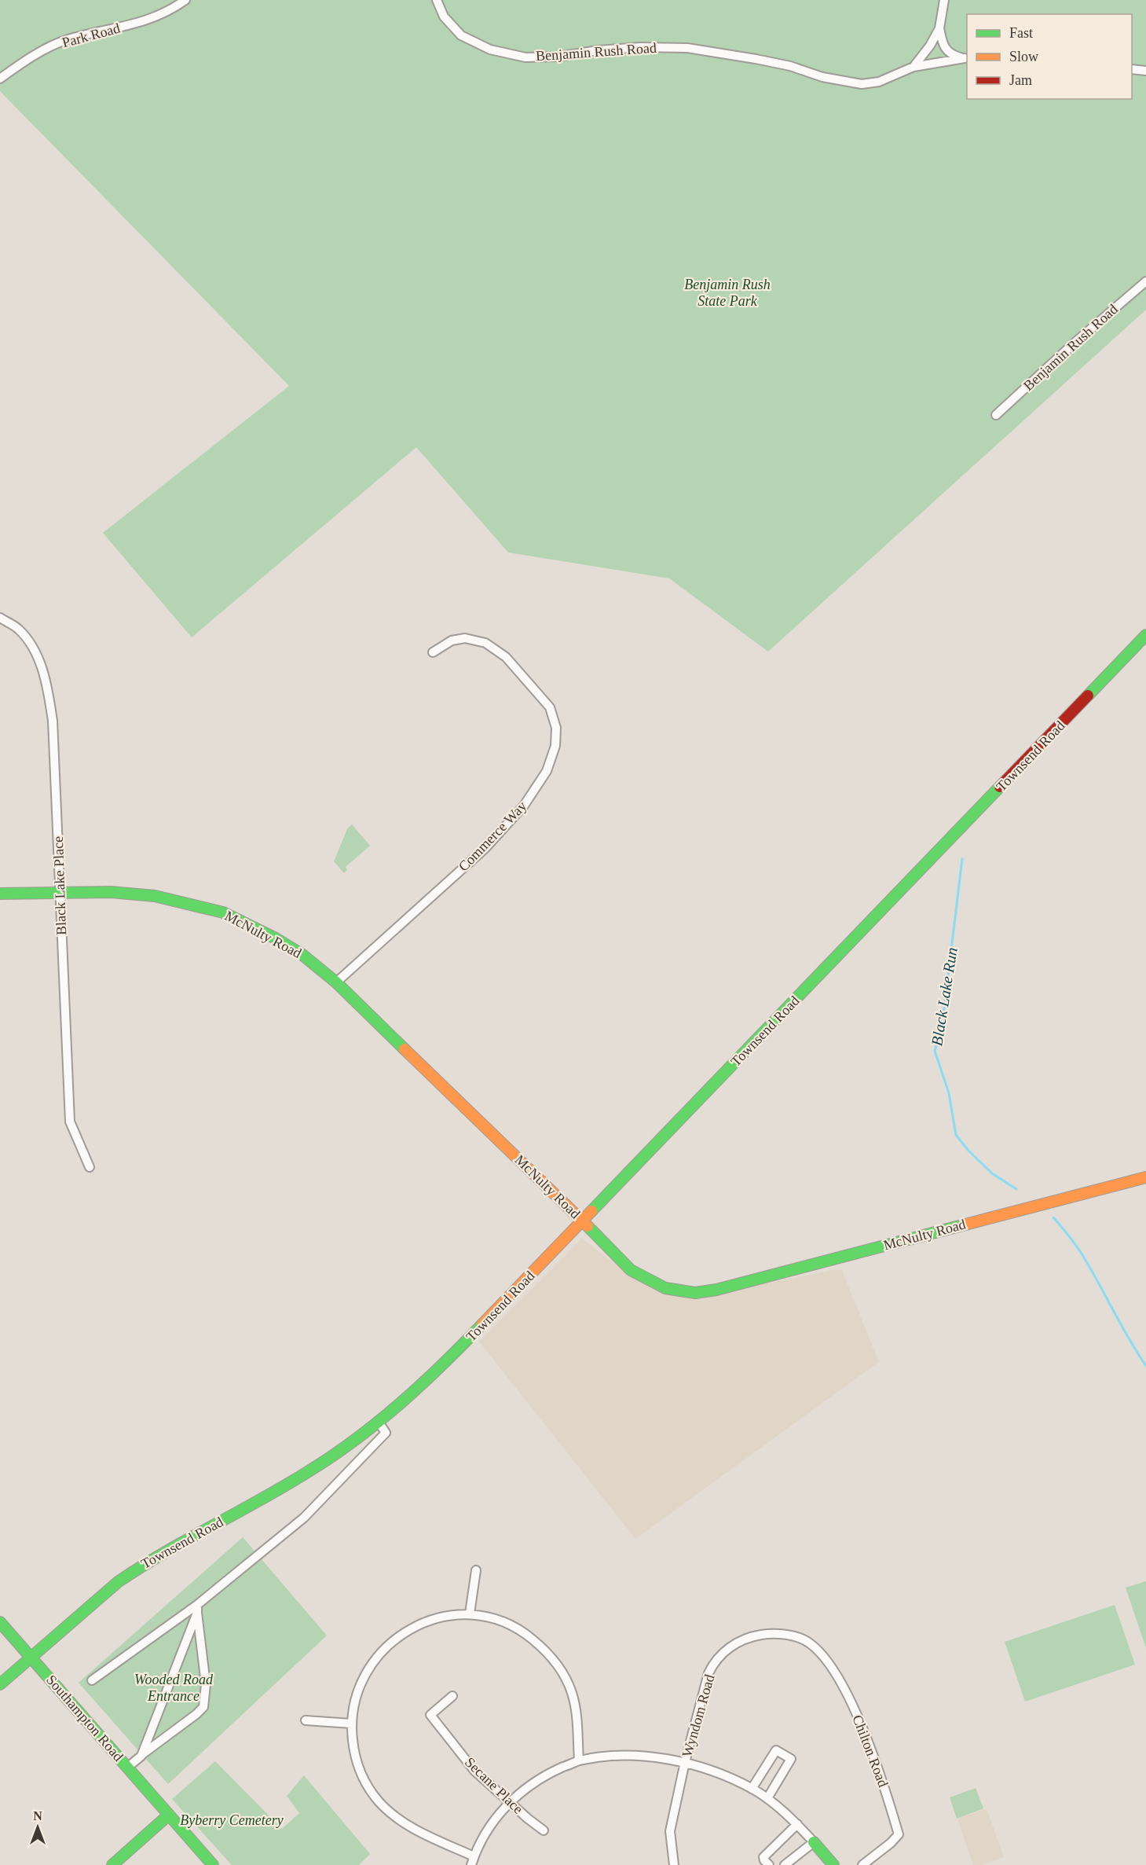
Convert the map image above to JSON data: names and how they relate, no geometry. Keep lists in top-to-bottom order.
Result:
{
  "streets": {
    "street": [
      "Park Road",
      "Benjamin Rush Road",
      "Townsend Road",
      "Commerce Way",
      "Black Lake Place",
      "McNulty Road",
      "Wyndom Road",
      "Southampton Road",
      "Chilton Road",
      "Secane Place"
    ]
  },
  "crossings": [
    ["Townsend Road", "McNulty Road"],
    ["Townsend Road", "Southampton Road"],
    ["Commerce Way", "McNulty Road"],
    ["Black Lake Place", "McNulty Road"],
    ["Wyndom Road", "Chilton Road"]
  ],
  "water": ["Black Lake Run"],
  "parks": ["Benjamin Rush State Park", "Wooded Road Entrance", "Byberry Cemetery"],
  "legend": ["Fast", "Slow", "Jam"],
  "north": "top"
}
